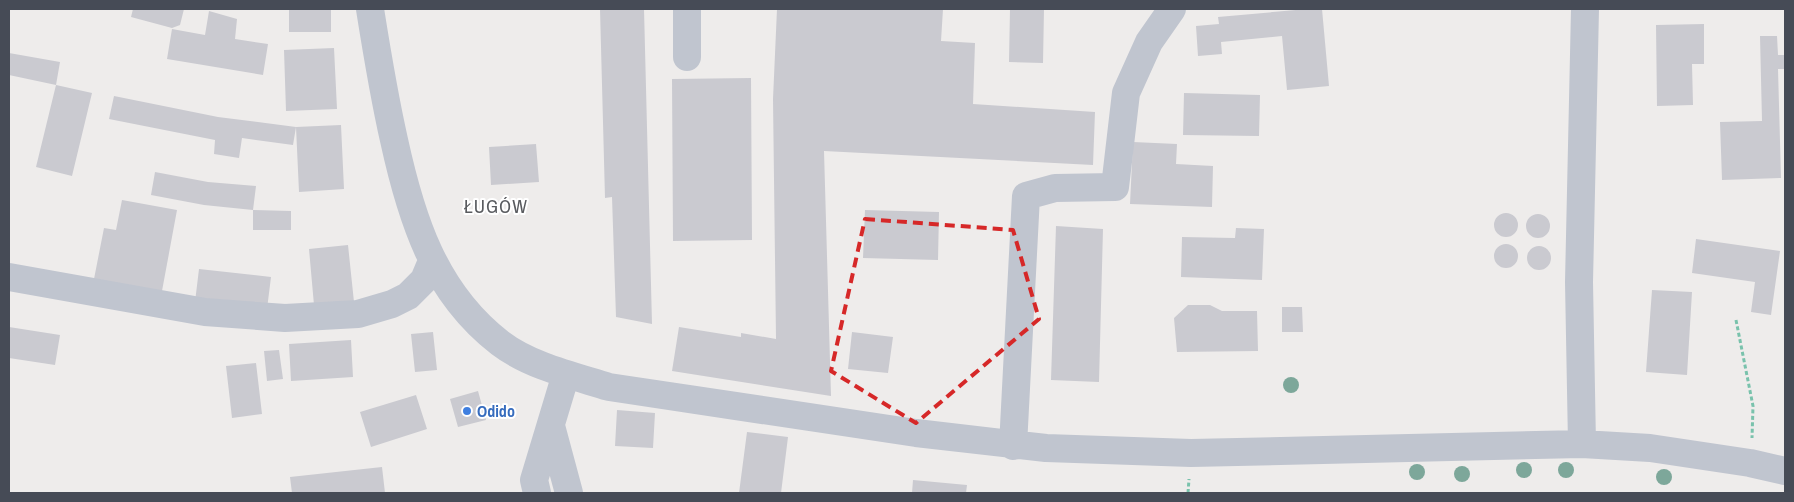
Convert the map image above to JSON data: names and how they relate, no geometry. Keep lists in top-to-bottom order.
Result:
{
  "districts": ["ŁUGÓW"],
  "places": ["Odido"]
}
